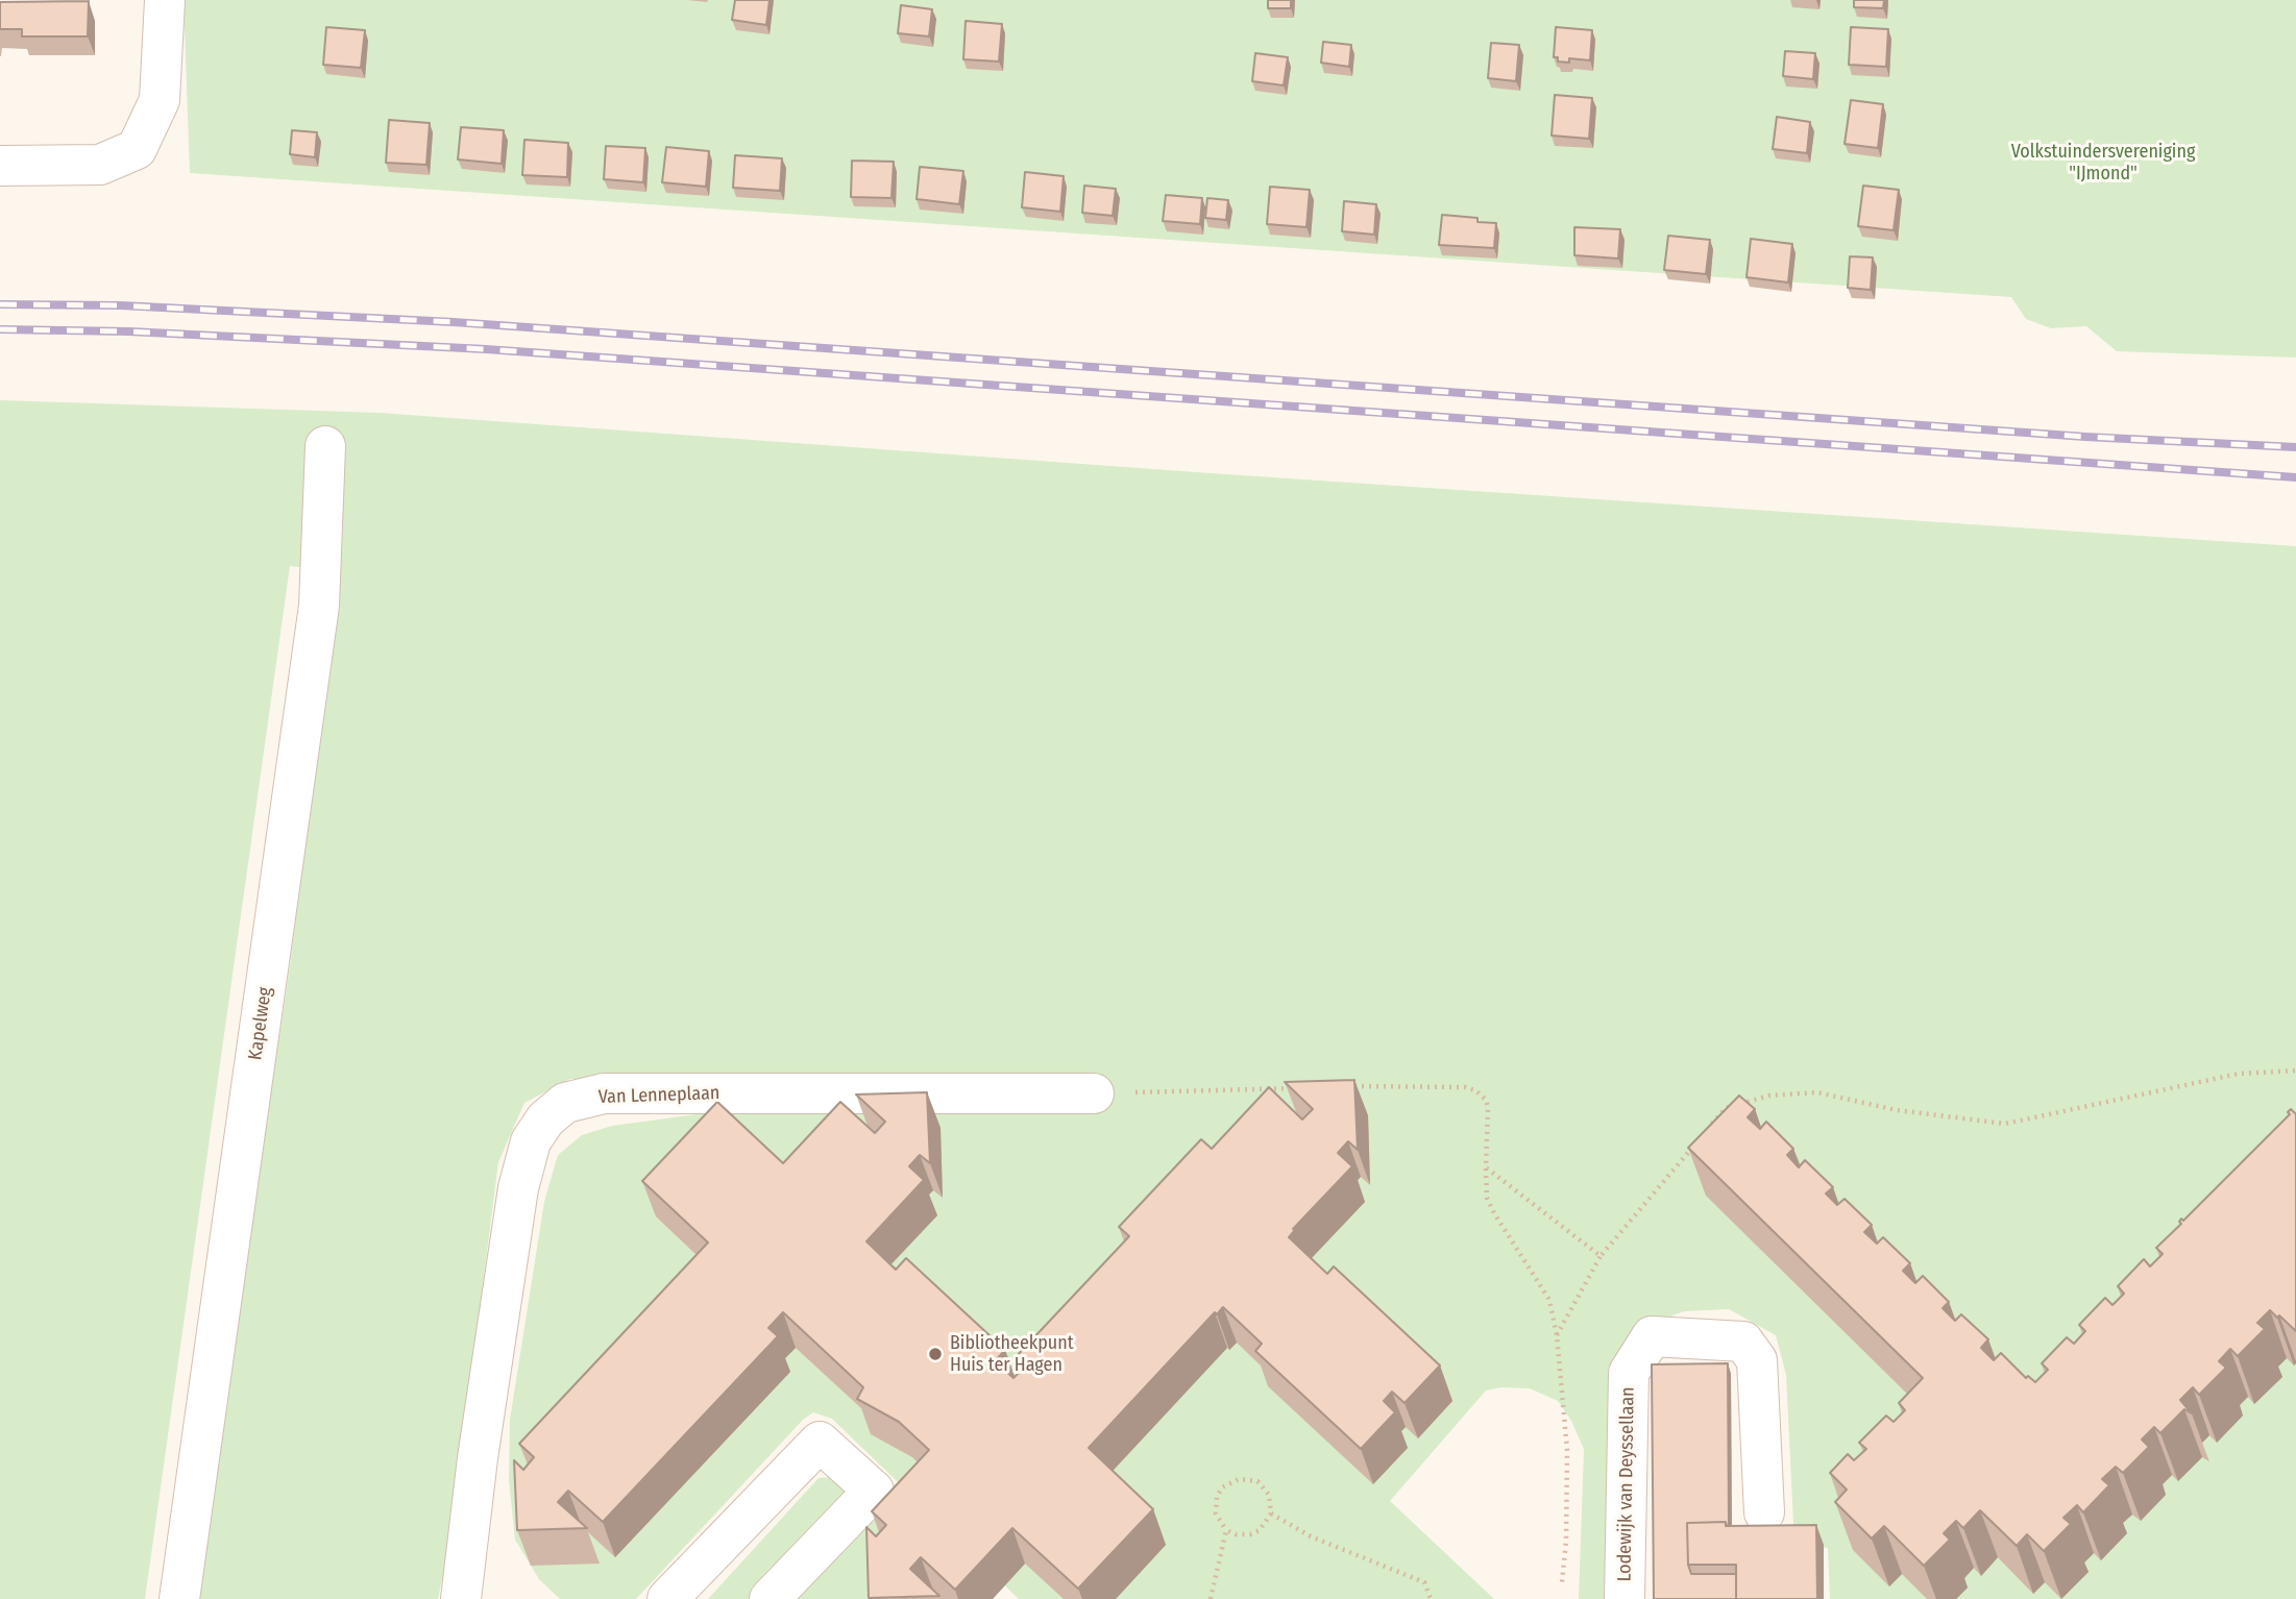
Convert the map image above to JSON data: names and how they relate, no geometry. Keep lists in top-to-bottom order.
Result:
{
  "streets": {
    "street": ["Kapelweg", "Van Lenneplaan", "Lodewijk van Deyssellaan"]
  },
  "parks": ["Volkstuindersvereniging \"IJmond\""],
  "places": ["Bibliotheekpunt Huis ter Hagen"]
}
